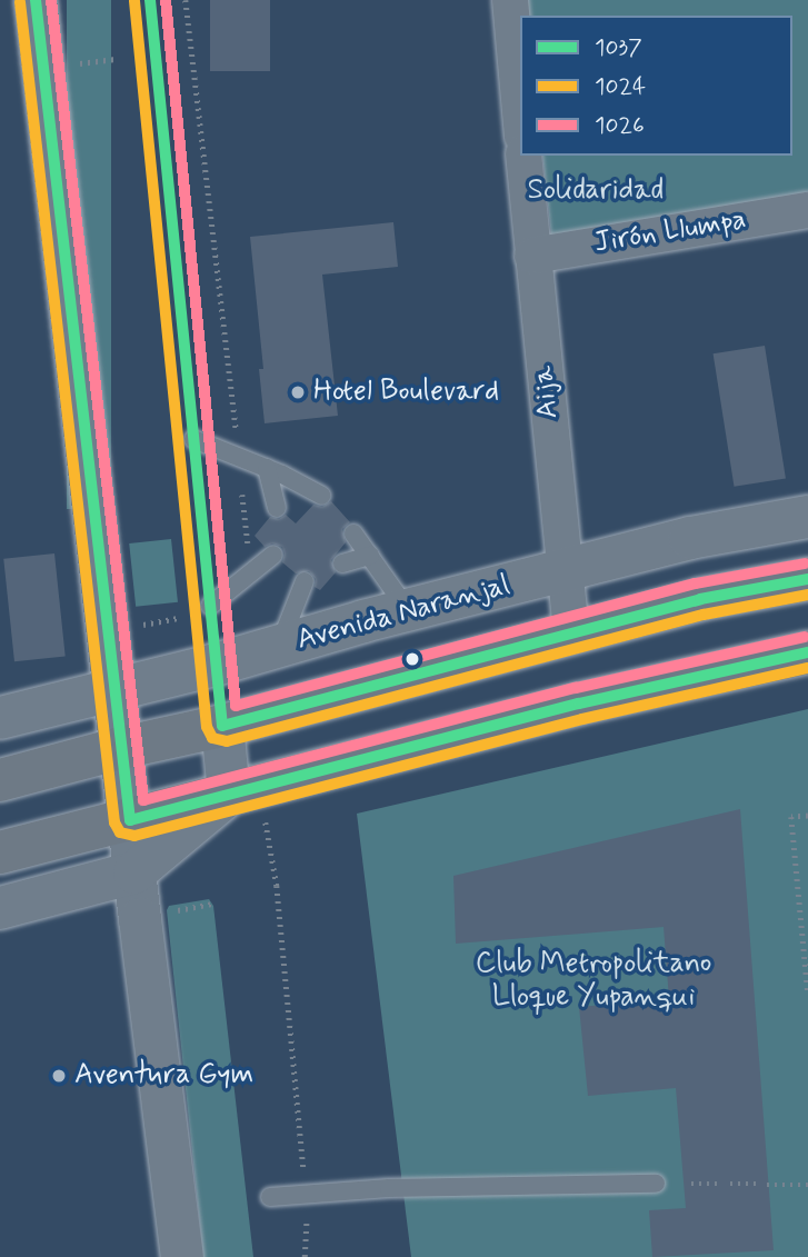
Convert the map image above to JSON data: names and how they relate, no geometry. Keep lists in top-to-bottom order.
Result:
{
  "streets": {
    "main road": ["Avenida Naranjal"],
    "street": ["Jirón Llumpa", "Aija"]
  },
  "crossings": [
    ["Jirón Llumpa", "Aija"],
    ["Aija", "Avenida Naranjal"]
  ],
  "parks": ["Solidaridad", "Club Metropolitano Lloque Yupanqui"],
  "places": ["Hotel Boulevard", "Aventura Gym"],
  "lines": ["transit line 1037", "transit line 1026", "transit line 1024"],
  "legend": ["1037", "1024", "1026"]
}
